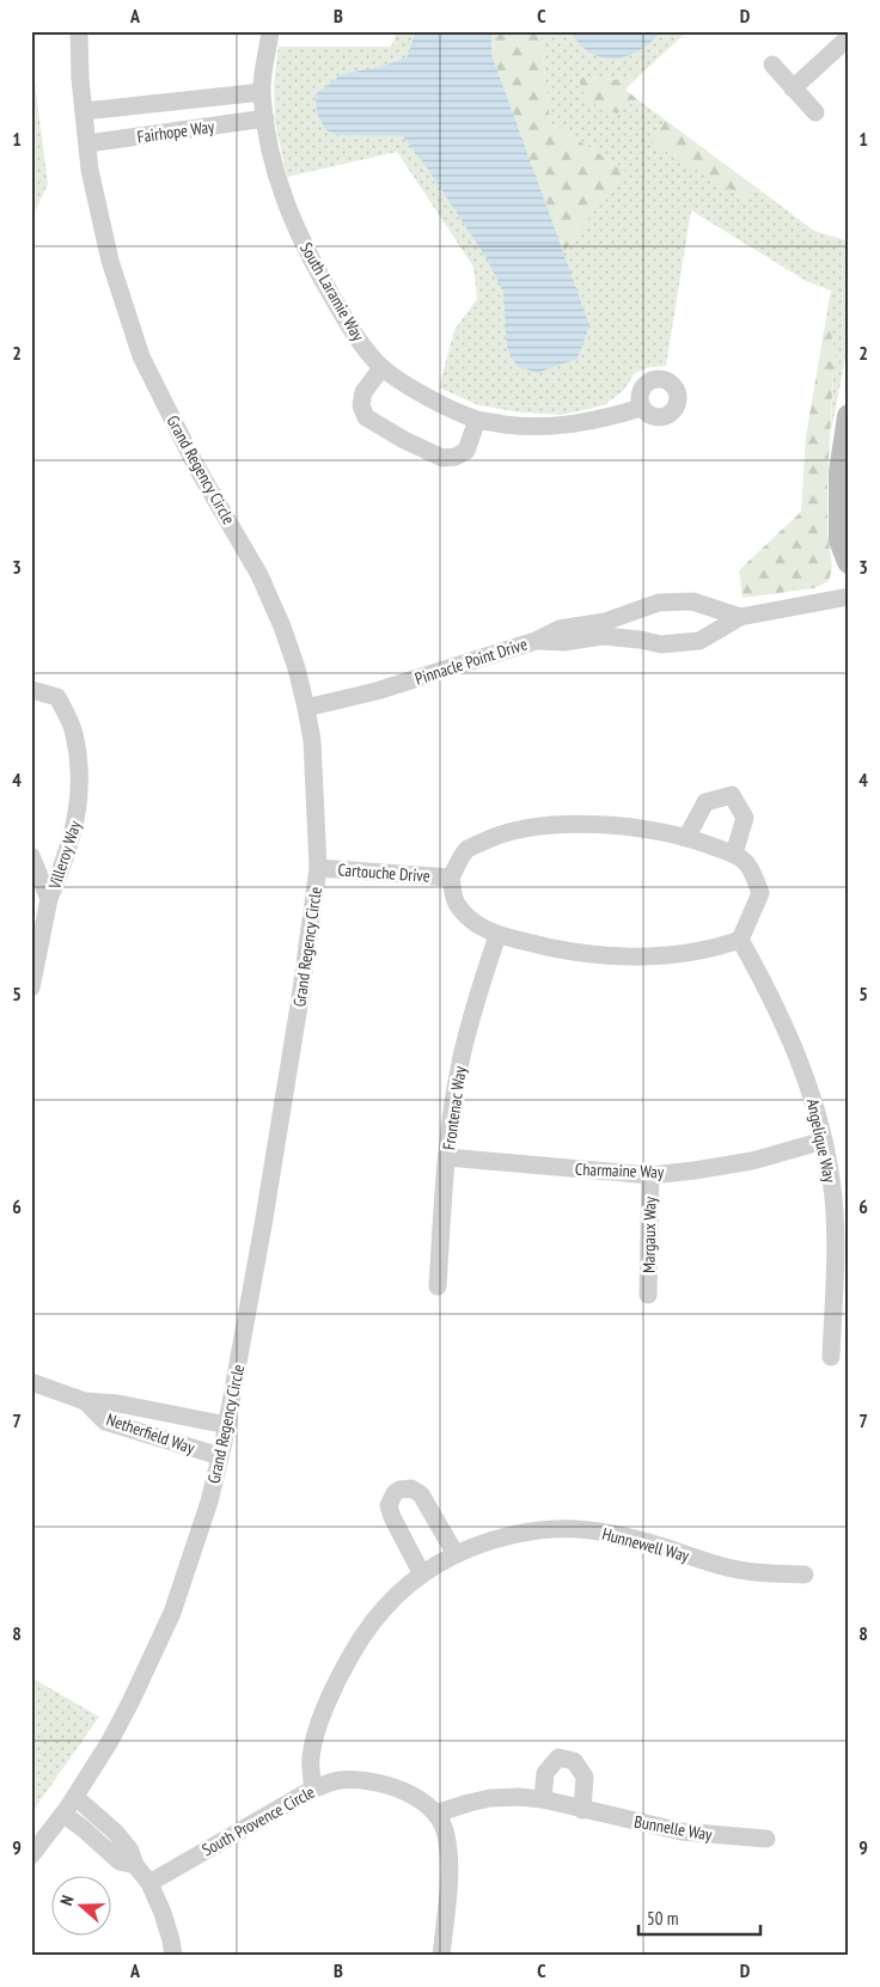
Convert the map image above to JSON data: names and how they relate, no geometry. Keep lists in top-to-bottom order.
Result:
{
  "streets": {
    "street": [
      "Fairhope Way",
      "South Laramie Way",
      "Grand Regency Circle",
      "Pinnacle Point Drive",
      "Villeroy Way",
      "Cartouche Drive",
      "Frontenac Way",
      "Angelique Way",
      "Charmaine Way",
      "Margaux Way",
      "Netherfield Way",
      "Hunnewell Way",
      "South Provence Circle",
      "Bunnelle Way"
    ]
  },
  "crossings": [
    ["Fairhope Way", "South Laramie Way"],
    ["Fairhope Way", "Grand Regency Circle"],
    ["Grand Regency Circle", "Pinnacle Point Drive"],
    ["Grand Regency Circle", "Cartouche Drive"],
    ["Grand Regency Circle", "Netherfield Way"],
    ["Frontenac Way", "Charmaine Way"],
    ["Angelique Way", "Charmaine Way"],
    ["Charmaine Way", "Margaux Way"],
    ["Hunnewell Way", "South Provence Circle"],
    ["South Provence Circle", "Bunnelle Way"]
  ],
  "scale_bar": "50 m",
  "north": "left",
  "grid": {
    "columns": [
      "A",
      "B",
      "C",
      "D"
    ],
    "rows": [
      "1",
      "2",
      "3",
      "4",
      "5",
      "6",
      "7",
      "8",
      "9"
    ]
  }
}
